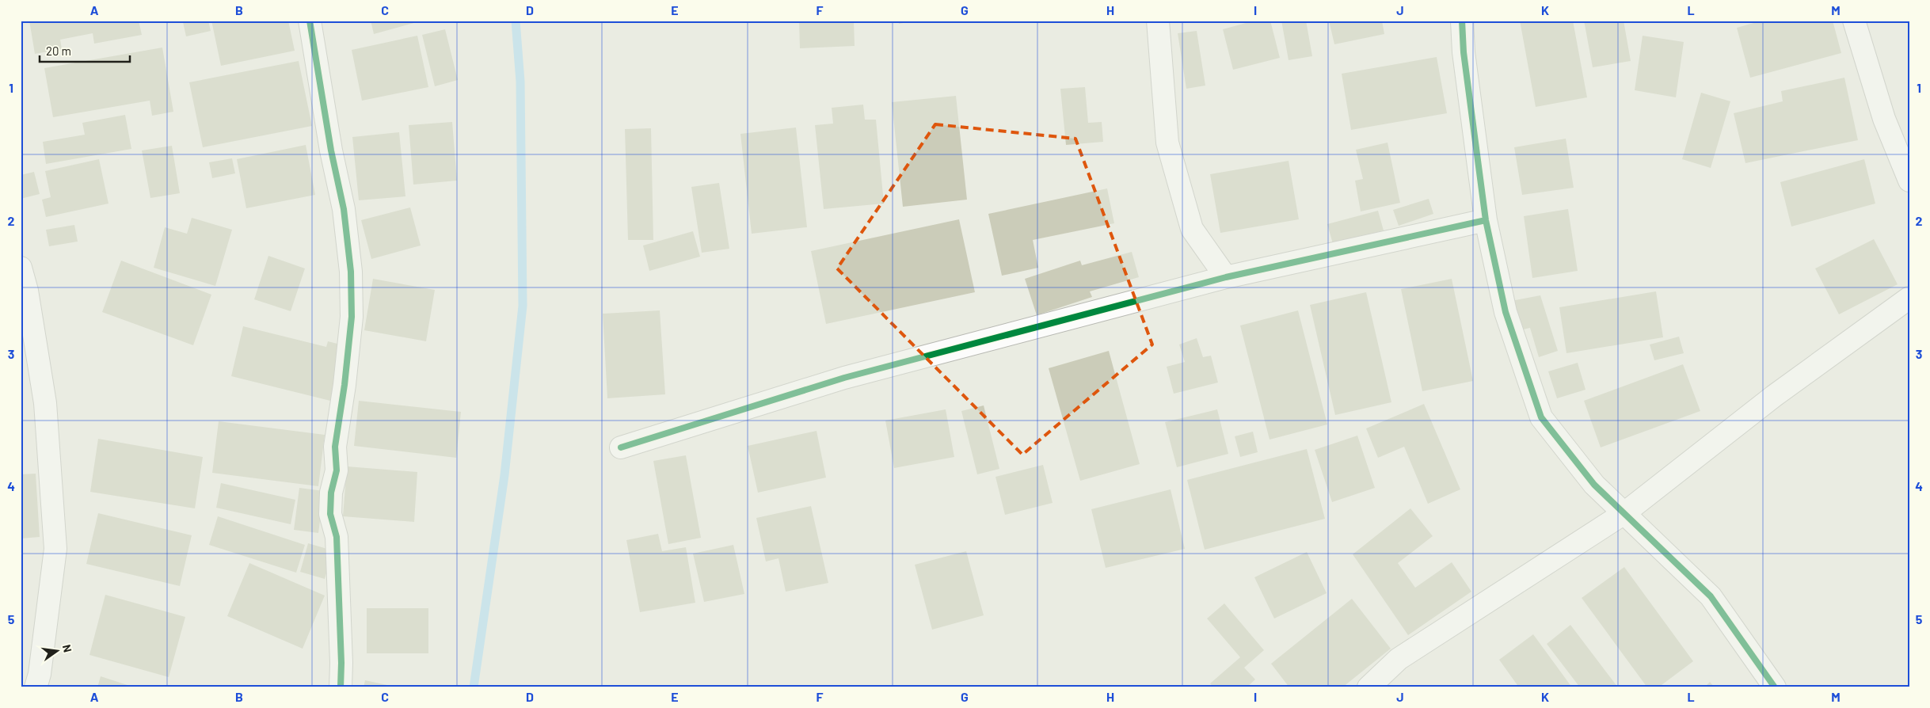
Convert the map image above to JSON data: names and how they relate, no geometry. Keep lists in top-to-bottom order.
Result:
{
  "scale_bar": "20 m",
  "north": "right",
  "grid": {
    "columns": [
      "A",
      "B",
      "C",
      "D",
      "E",
      "F",
      "G",
      "H",
      "I",
      "J",
      "K",
      "L",
      "M"
    ],
    "rows": [
      "1",
      "2",
      "3",
      "4",
      "5"
    ]
  }
}
